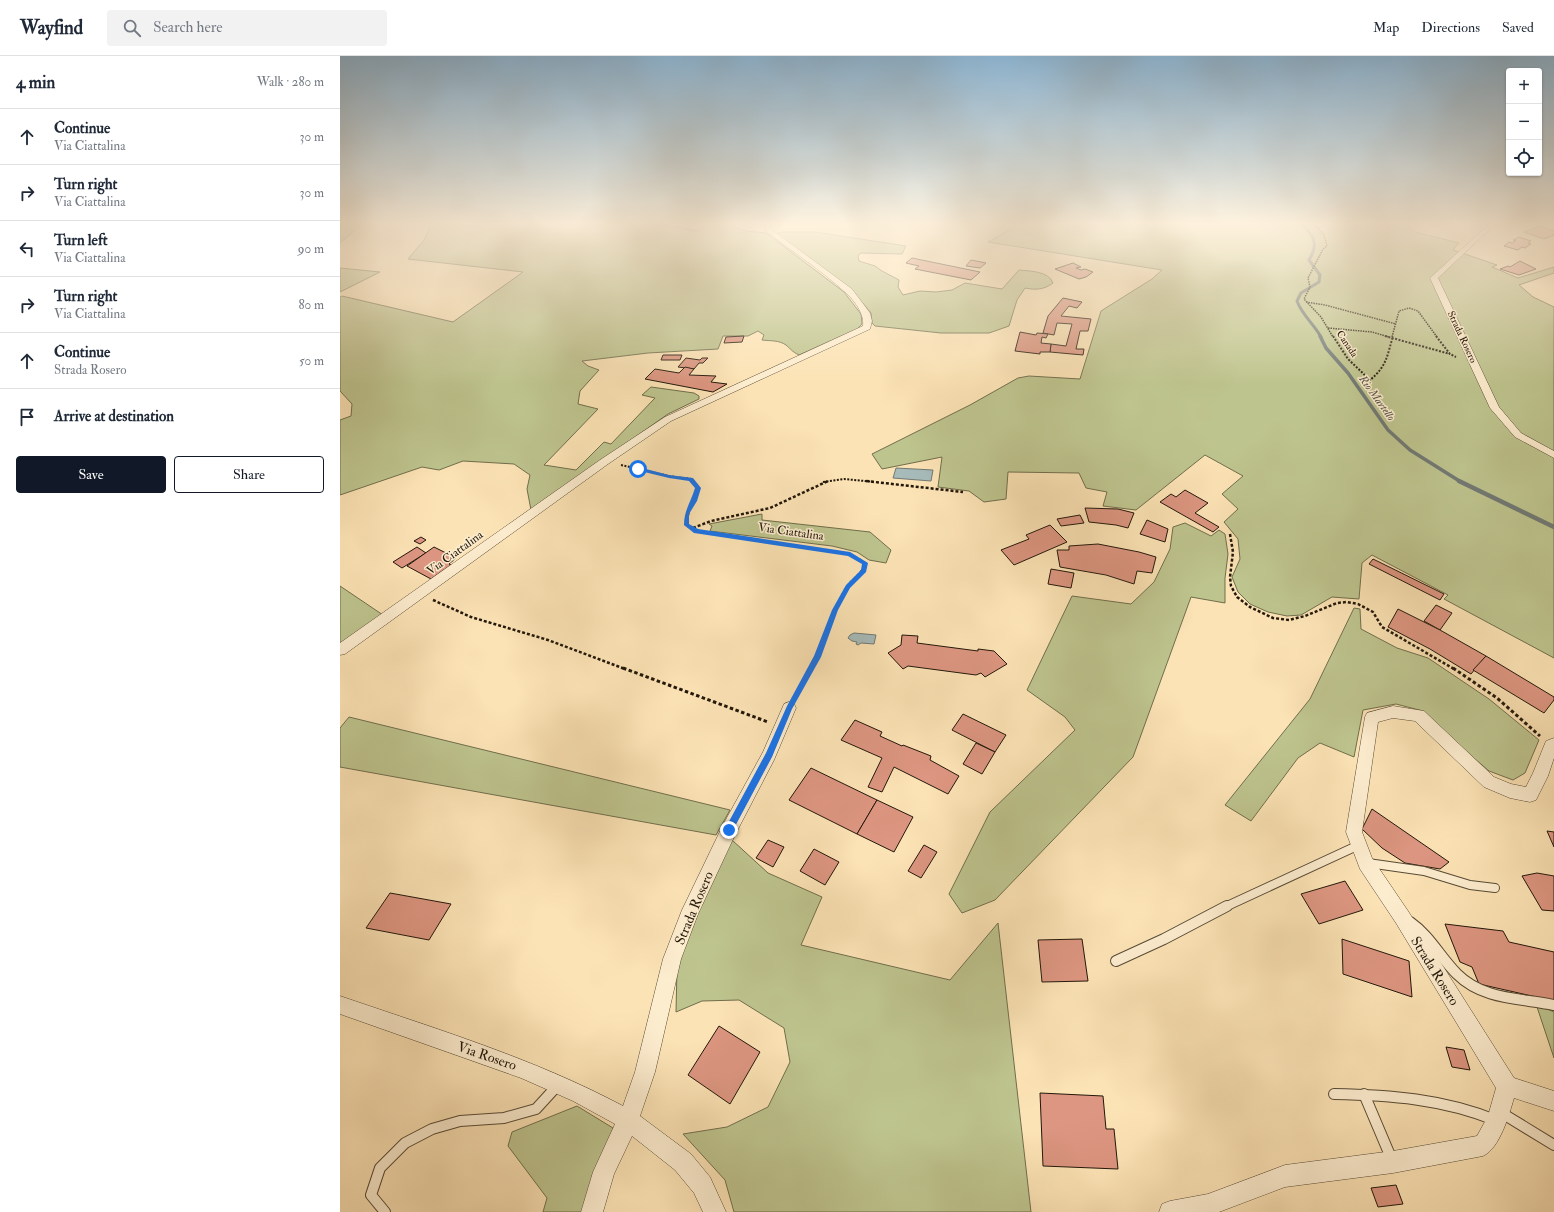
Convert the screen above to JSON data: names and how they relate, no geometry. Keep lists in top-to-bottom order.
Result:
{
  "streets": {
    "street": ["Strada Rosero", "Via Ciattalina", "Via Rosero"],
    "path": ["Canada"]
  },
  "crossings": [
    ["Strada Rosero", "Canada"],
    ["Strada Rosero", "Via Ciattalina"],
    ["Strada Rosero", "Via Rosero"]
  ],
  "water": ["Rio Martello"],
  "page": {
    "header": "Wayfind",
    "search": "Search here",
    "nav": ["Map", "Directions", "Saved"],
    "heading": ["4 min", "Walk · 280 m"],
    "map_buttons": ["+", "−"],
    "list": [
      ["Continue", "Via Ciattalina", "30 m"],
      ["Turn right", "Via Ciattalina", "30 m"],
      ["Turn left", "Via Ciattalina", "90 m"],
      ["Turn right", "Via Ciattalina", "80 m"],
      ["Continue", "Strada Rosero", "50 m"],
      "Arrive at destination"
    ],
    "buttons": ["Save", "Share"]
  }
}
